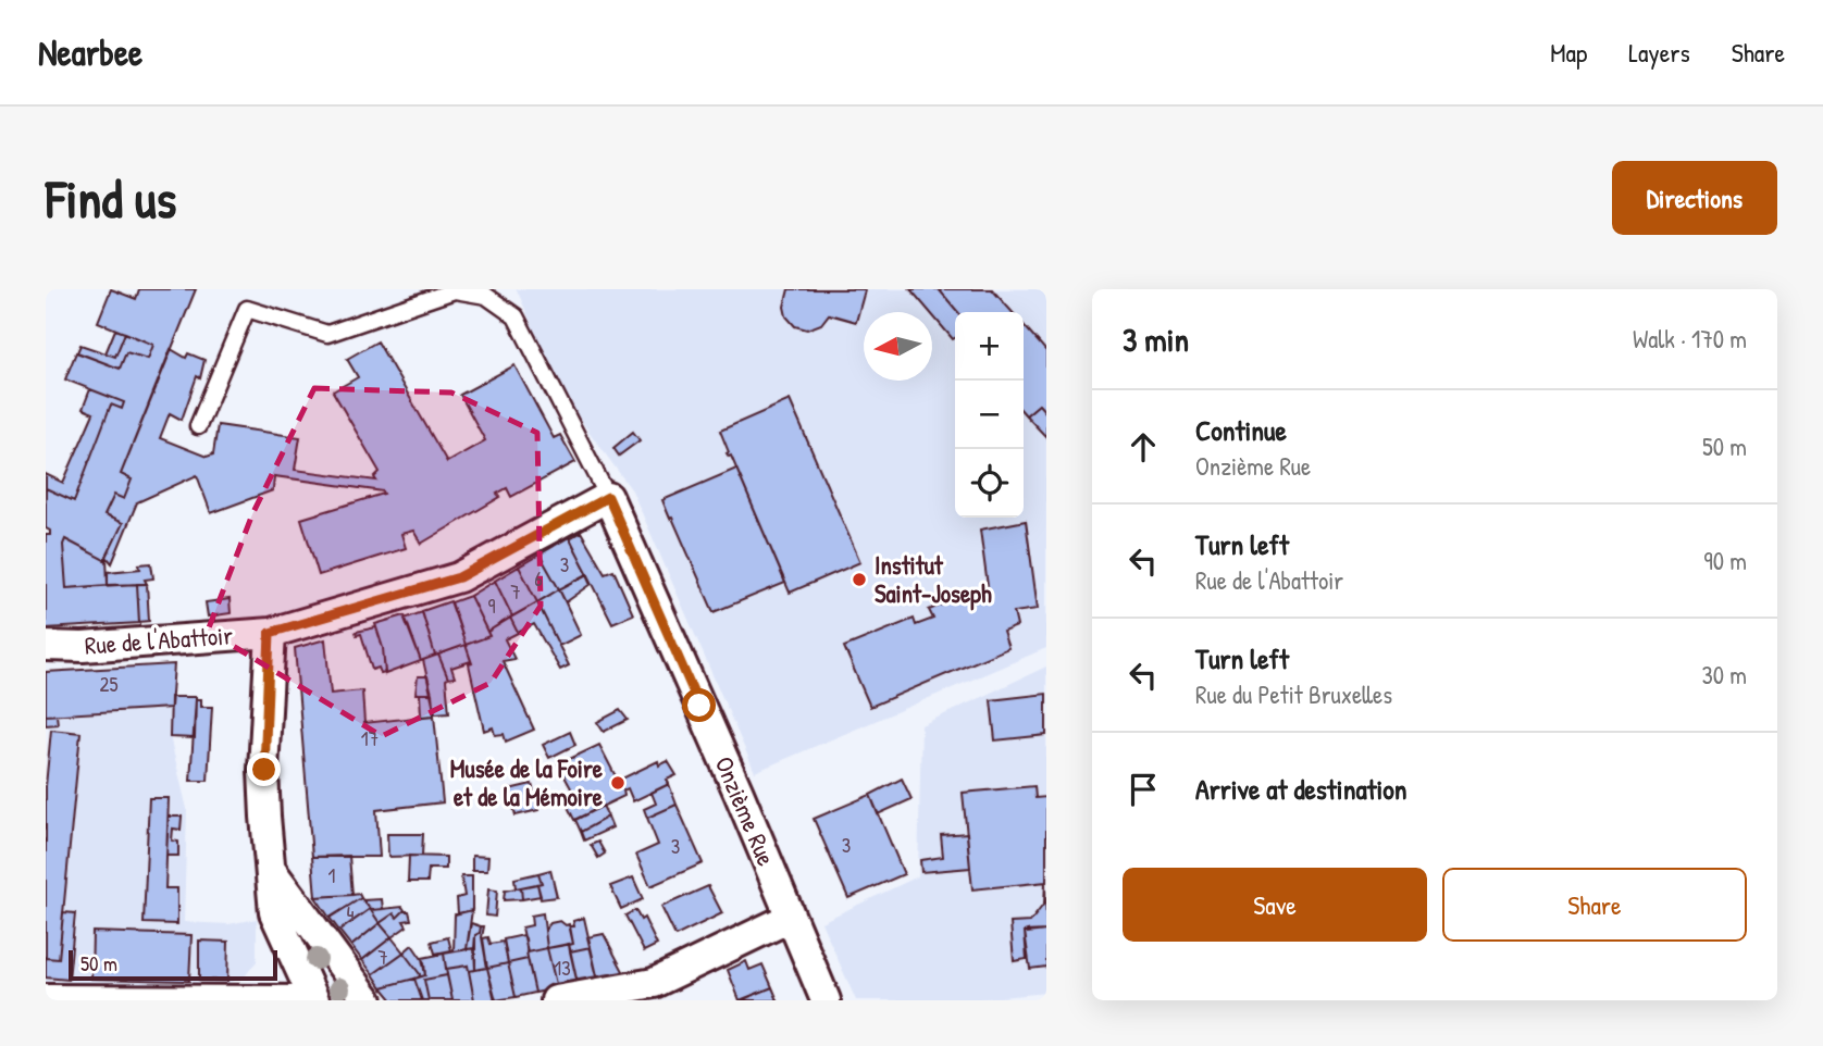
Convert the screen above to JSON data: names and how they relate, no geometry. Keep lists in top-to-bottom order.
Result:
{
  "streets": {
    "street": ["Rue de l'Abattoir", "Onzième Rue"]
  },
  "crossings": [
    ["Rue de l'Abattoir", "Onzième Rue"]
  ],
  "places": ["Institut Saint-Joseph", "Musée de la Foire et de la Mémoire"],
  "house_numbers": [
    "3",
    "6",
    "7",
    "9",
    "25",
    "17",
    "3",
    "3",
    "1",
    "4",
    "7",
    "13"
  ],
  "scale_bar": "50 m",
  "north": "left",
  "page": {
    "header": "Nearbee",
    "nav": ["Map", "Layers", "Share"],
    "buttons": [
      "Directions",
      ["Save", "Share"]
    ],
    "title": "Find us",
    "heading": ["3 min", "Walk · 170 m"],
    "map_buttons": ["+", "−"],
    "list": [
      ["Continue", "Onzième Rue", "50 m"],
      ["Turn left", "Rue de l'Abattoir", "90 m"],
      ["Turn left", "Rue du Petit Bruxelles", "30 m"],
      "Arrive at destination"
    ],
    "scale": "50 m"
  }
}
